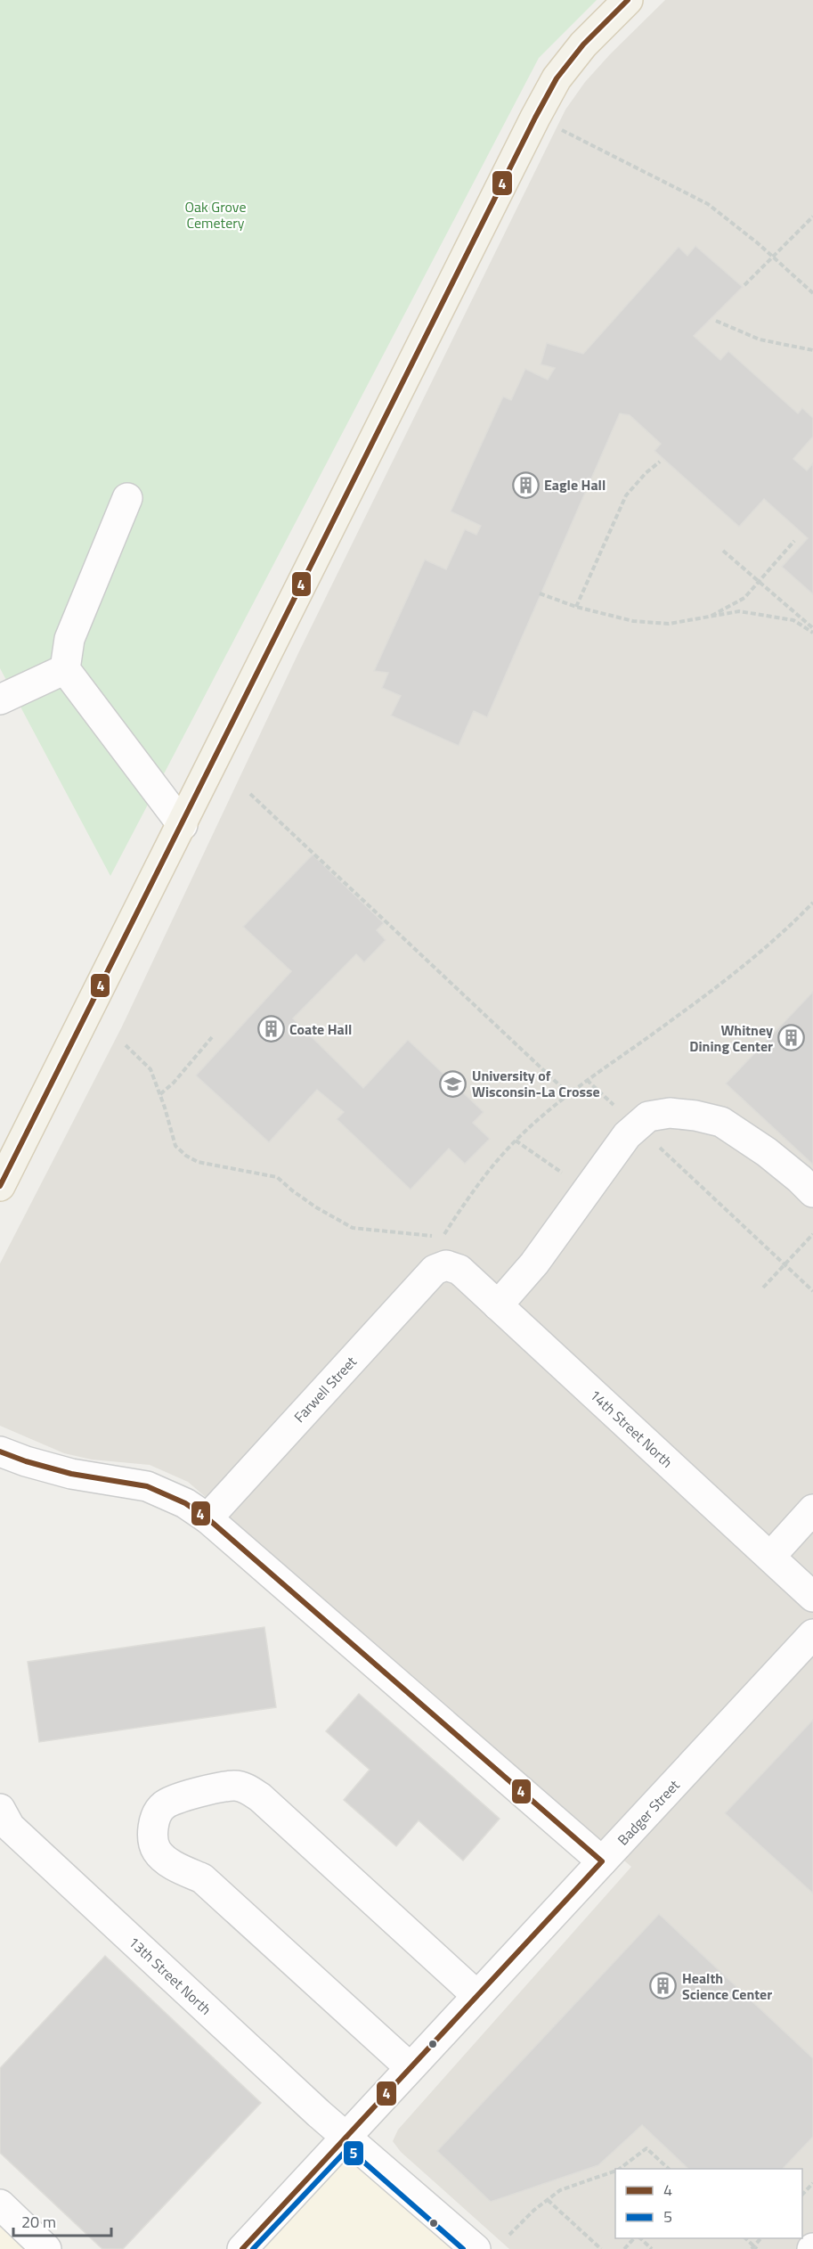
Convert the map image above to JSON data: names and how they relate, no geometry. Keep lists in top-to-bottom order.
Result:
{
  "streets": {
    "street": [
      "Farwell Street",
      "14th Street North",
      "Badger Street",
      "13th Street North"
    ]
  },
  "crossings": [
    ["Farwell Street", "14th Street North"],
    ["Badger Street", "13th Street North"]
  ],
  "parks": ["Oak Grove Cemetery"],
  "places": {
    "building": [
      "Eagle Hall",
      "Coate Hall",
      "Whitney Dining Center",
      "Health Science Center"
    ],
    "school or university": ["University of Wisconsin-La Crosse"]
  },
  "lines": ["transit line 4", "transit line 5"],
  "legend": ["4", "5"],
  "scale_bar": "20 m"
}
